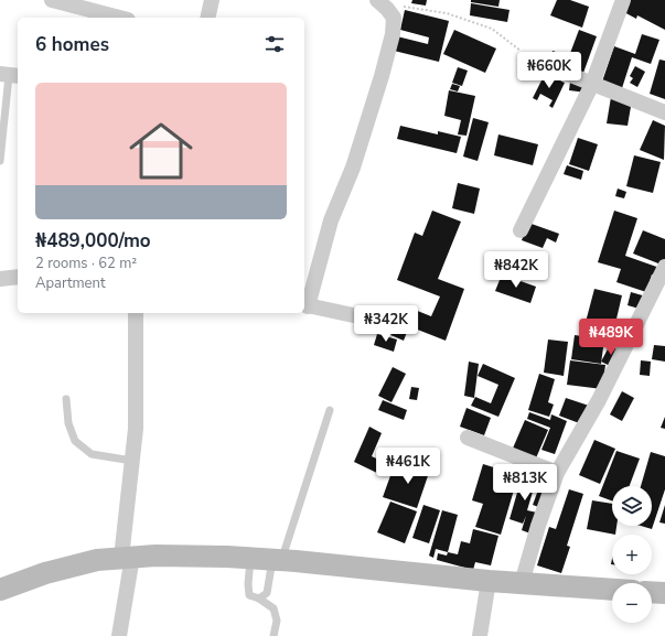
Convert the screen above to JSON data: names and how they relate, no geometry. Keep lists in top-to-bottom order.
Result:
{
  "page": {
    "heading": "6 homes",
    "price": [
      "₦660K",
      "₦842K",
      "₦342K",
      "₦489K",
      "₦461K",
      "₦813K"
    ],
    "list": [
      {
        "name": "₦489,000/mo",
        "note": "2 rooms · 62 m² · Apartment"
      }
    ],
    "map_buttons": ["+", "−"]
  }
}
